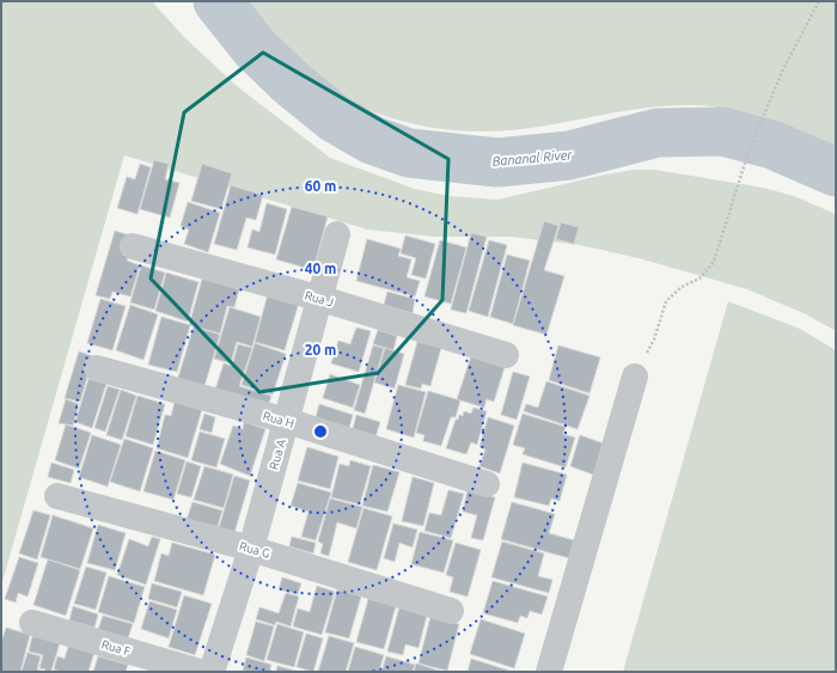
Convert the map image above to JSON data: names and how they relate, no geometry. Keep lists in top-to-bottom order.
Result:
{
  "streets": {
    "street": [
      "Rua J",
      "Rua H",
      "Rua A",
      "Rua G",
      "Rua F"
    ]
  },
  "crossings": [
    ["Rua J", "Rua A"],
    ["Rua H", "Rua A"],
    ["Rua A", "Rua G"]
  ],
  "water": ["Bananal River"],
  "rings": ["60 m", "40 m", "20 m"]
}
